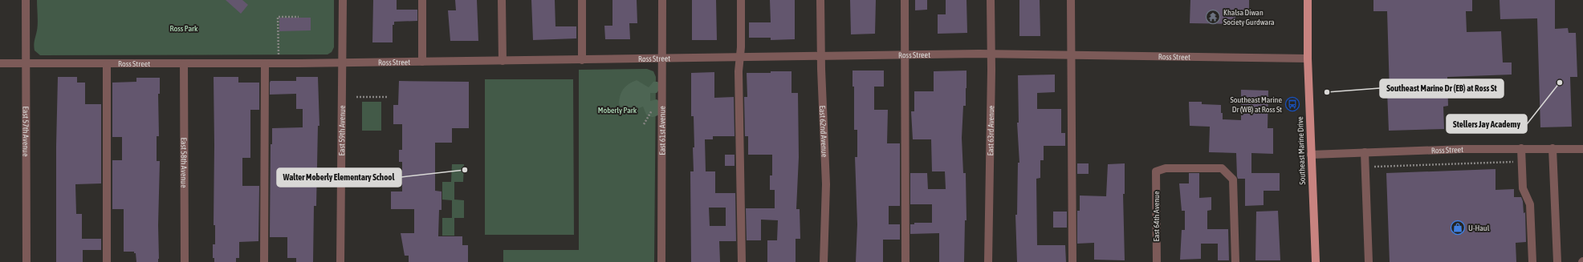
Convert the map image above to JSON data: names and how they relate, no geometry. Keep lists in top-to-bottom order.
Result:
{
  "streets": {
    "main road": ["Southeast Marine Drive"],
    "street": [
      "Ross Street",
      "East 57th Avenue",
      "East 61st Avenue",
      "East 59th Avenue",
      "East 62nd Avenue",
      "East 63rd Avenue",
      "East 58th Avenue",
      "East 64th Avenue"
    ]
  },
  "crossings": [
    ["Ross Street", "East 57th Avenue"],
    ["Ross Street", "East 61st Avenue"],
    ["Ross Street", "East 59th Avenue"],
    ["Ross Street", "East 62nd Avenue"],
    ["Ross Street", "East 63rd Avenue"],
    ["Ross Street", "Southeast Marine Drive"],
    ["Ross Street", "East 58th Avenue"]
  ],
  "parks": ["Ross Park", "Moberly Park"],
  "places": {
    "temple": ["Khalsa Diwan Society Gurdwara"],
    "other": ["Stellers Jay Academy", "Southeast Marine Dr (EB) at Ross St", "Walter Moberly Elementary School"],
    "bus stop": ["Southeast Marine Dr (WB) at Ross St"],
    "shop": ["U-Haul"]
  }
}
